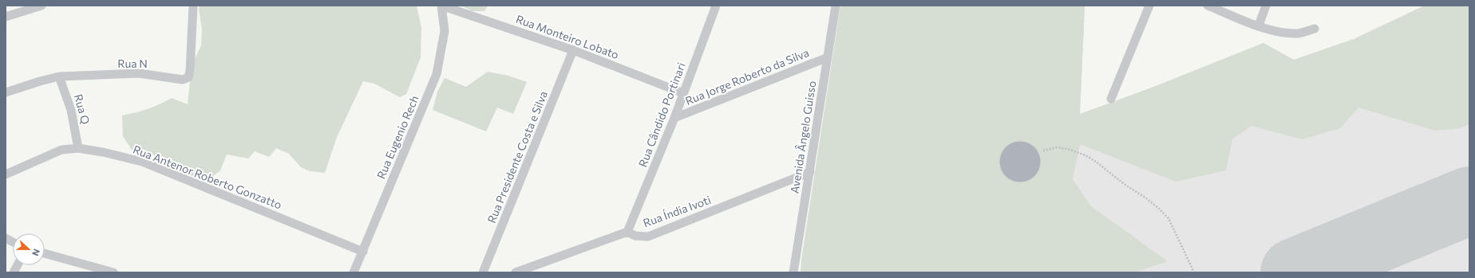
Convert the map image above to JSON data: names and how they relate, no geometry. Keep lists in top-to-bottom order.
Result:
{
  "streets": {
    "street": [
      "Rua Monteiro Lobato",
      "Rua N",
      "Rua Jorge Roberto da Silva",
      "Rua Q",
      "Rua Cândido Portinari",
      "Rua Eugenio Rech",
      "Avenida Ângelo Guisso",
      "Rua Presidente Costa e Silva",
      "Rua Antenor Roberto Gonzatto",
      "Rua Índia Ivoti"
    ]
  },
  "crossings": [
    ["Rua Monteiro Lobato", "Rua Cândido Portinari"],
    ["Rua Monteiro Lobato", "Rua Eugenio Rech"],
    ["Rua Monteiro Lobato", "Rua Presidente Costa e Silva"],
    ["Rua N", "Rua Q"],
    ["Rua Jorge Roberto da Silva", "Rua Cândido Portinari"],
    ["Rua Jorge Roberto da Silva", "Avenida Ângelo Guisso"],
    ["Rua Q", "Rua Antenor Roberto Gonzatto"],
    ["Rua Cândido Portinari", "Rua Índia Ivoti"],
    ["Rua Eugenio Rech", "Rua Antenor Roberto Gonzatto"],
    ["Avenida Ângelo Guisso", "Rua Índia Ivoti"]
  ],
  "north": "right"
}
